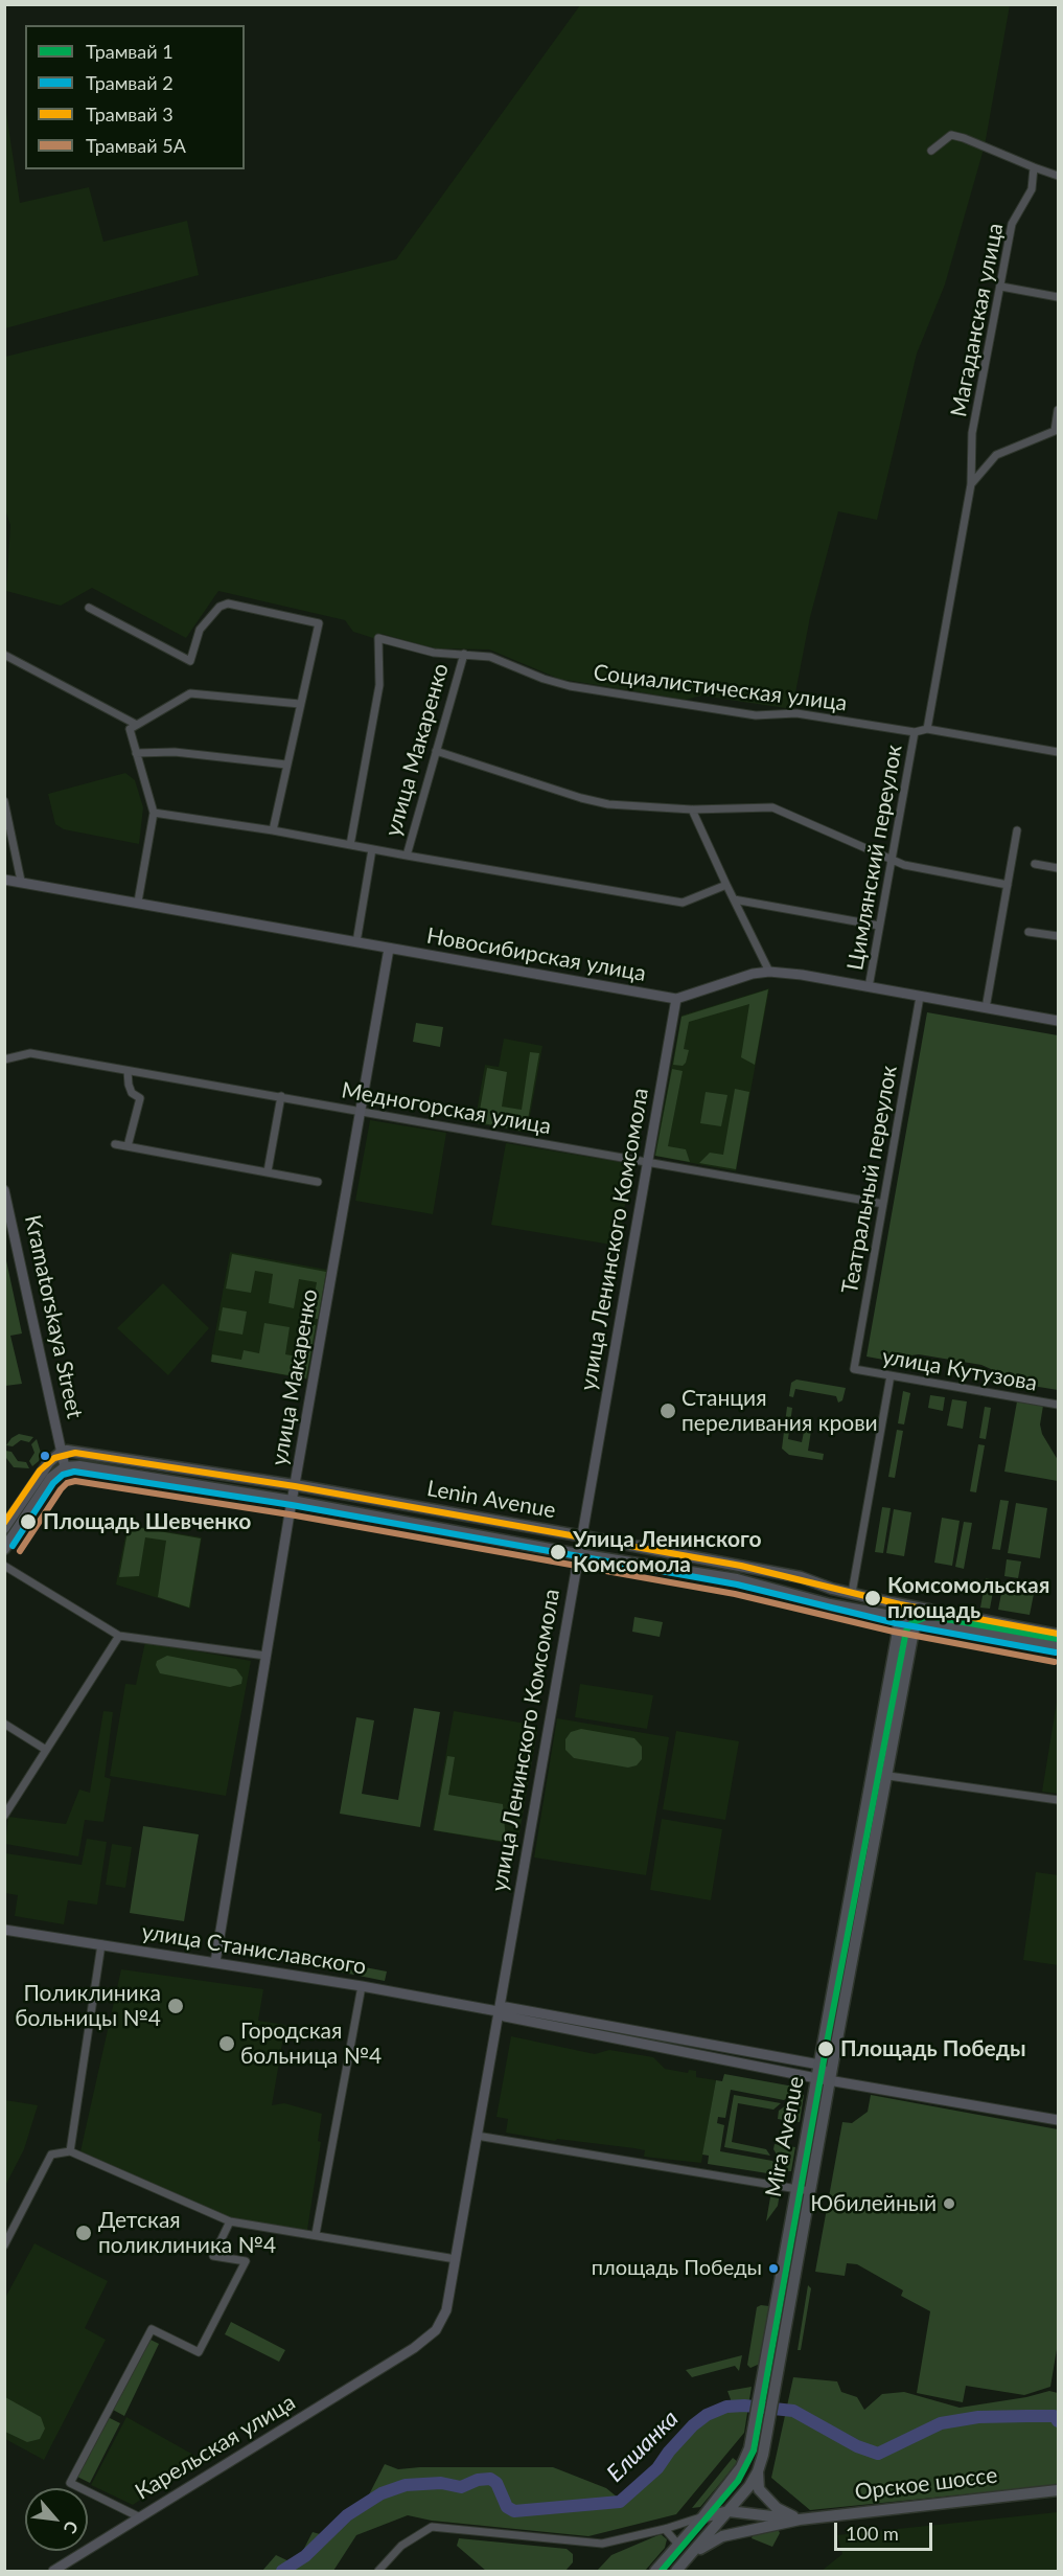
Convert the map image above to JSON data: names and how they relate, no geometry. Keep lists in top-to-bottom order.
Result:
{
  "streets": {
    "main road": [
      "Kramatorskaya Street",
      "Lenin Avenue",
      "Mira Avenue",
      "Орское шоссе"
    ],
    "street": [
      "Магаданская улица",
      "Социалистическая улица",
      "улица Макаренко",
      "Цимлянский переулок",
      "Новосибирская улица",
      "Медногорская улица",
      "Театральный переулок",
      "улица Ленинского Комсомола",
      "улица Кутузова",
      "улица Станиславского",
      "Карельская улица"
    ]
  },
  "crossings": [
    ["Магаданская улица", "Цимлянский переулок"],
    ["Социалистическая улица", "улица Макаренко"],
    ["Социалистическая улица", "Цимлянский переулок"],
    ["улица Макаренко", "Новосибирская улица"],
    ["улица Макаренко", "Медногорская улица"],
    ["улица Макаренко", "Lenin Avenue"],
    ["улица Макаренко", "улица Станиславского"],
    ["Цимлянский переулок", "Новосибирская улица"],
    ["Новосибирская улица", "Театральный переулок"],
    ["Новосибирская улица", "улица Ленинского Комсомола"],
    ["Медногорская улица", "Театральный переулок"],
    ["Медногорская улица", "улица Ленинского Комсомола"],
    ["Театральный переулок", "улица Кутузова"],
    ["улица Ленинского Комсомола", "Lenin Avenue"],
    ["улица Ленинского Комсомола", "улица Станиславского"],
    ["улица Ленинского Комсомола", "Карельская улица"],
    ["Kramatorskaya Street", "Lenin Avenue"],
    ["Lenin Avenue", "Mira Avenue"],
    ["улица Станиславского", "Mira Avenue"]
  ],
  "water": ["Елшанка"],
  "places": [
    "Станция переливания крови",
    "Площадь Шевченко",
    "Улица Ленинского Комсомола",
    "Комсомольская площадь",
    "Поликлиника больницы №4",
    "Городская больница №4",
    "Площадь Победы",
    "Юбилейный",
    "Детская поликлиника №4",
    "площадь Победы"
  ],
  "lines": [
    "tram line 3",
    "tram line 2",
    "tram line 5А",
    "tram line 1"
  ],
  "legend": [
    "Трамвай 1",
    "Трамвай 2",
    "Трамвай 3",
    "Трамвай 5А"
  ],
  "scale_bar": "100 m",
  "north": "bottom right"
}
